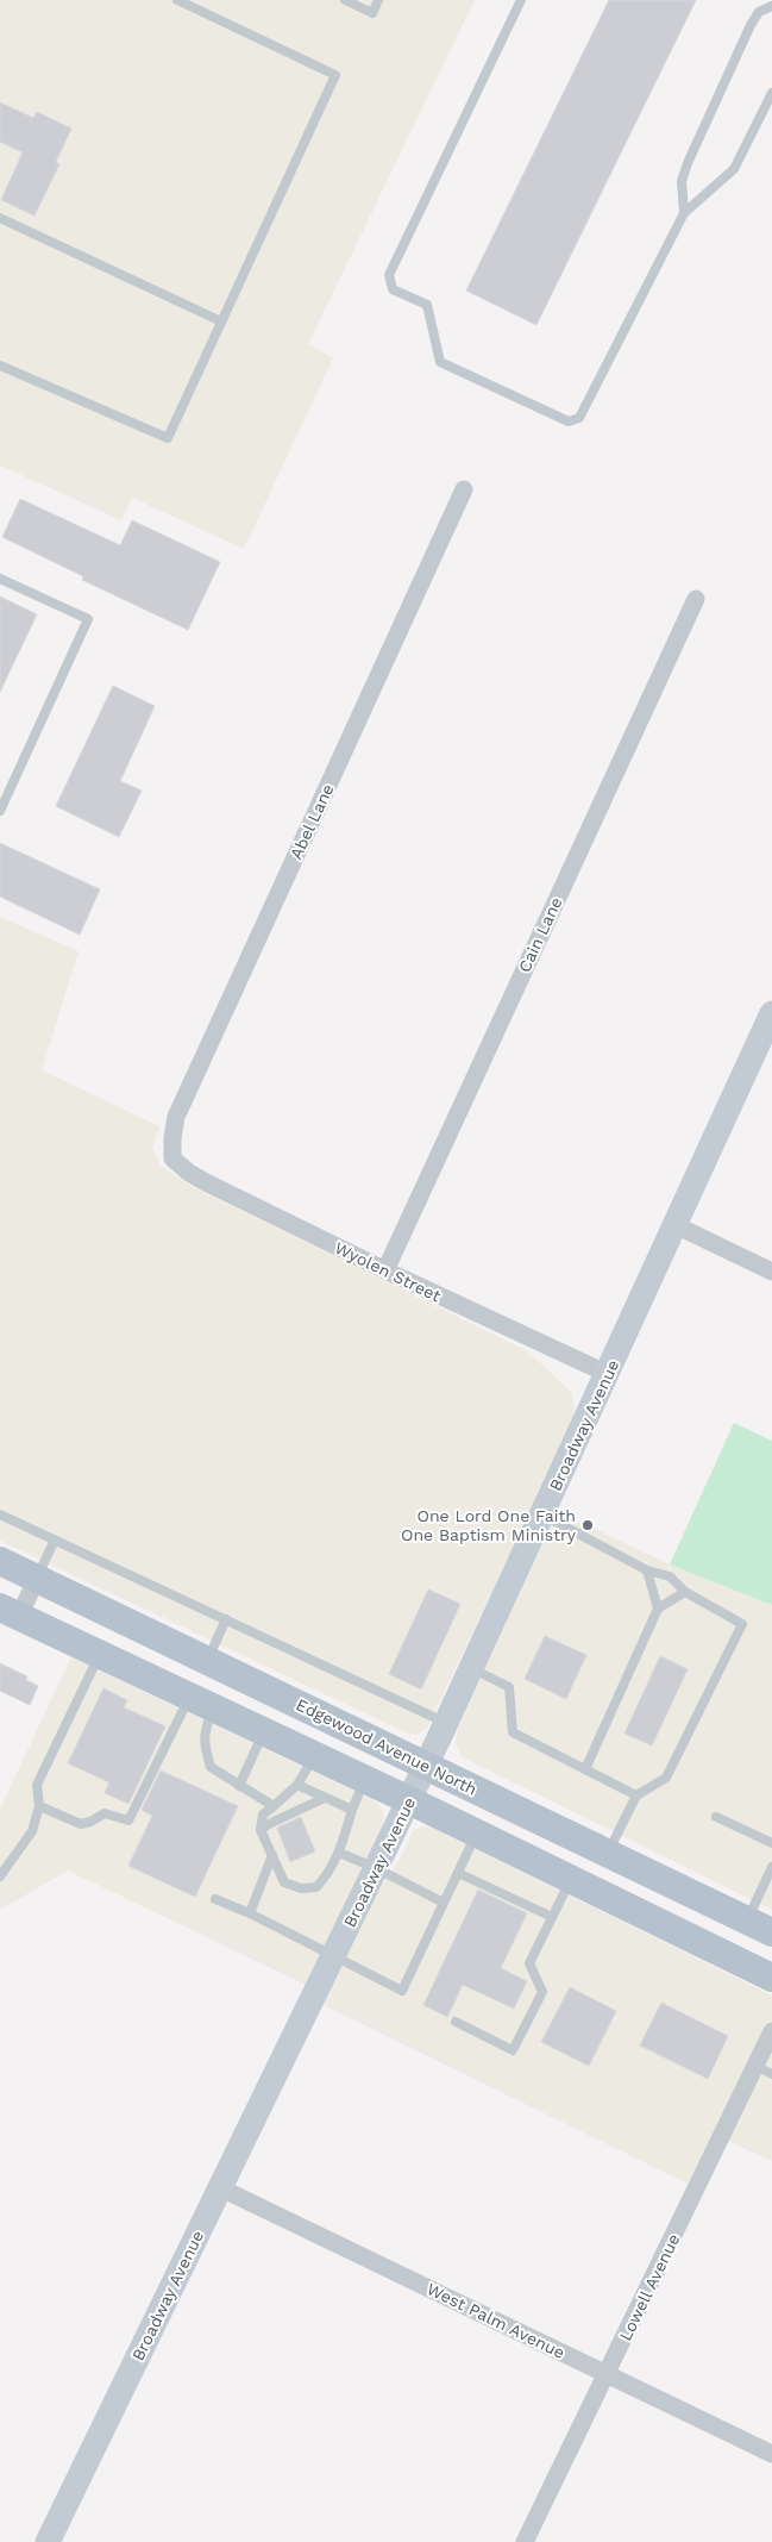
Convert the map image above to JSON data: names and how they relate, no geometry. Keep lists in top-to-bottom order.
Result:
{
  "streets": {
    "main road": ["Edgewood Avenue North"],
    "street": [
      "Abel Lane",
      "Cain Lane",
      "Wyolen Street",
      "Broadway Avenue",
      "Lowell Avenue",
      "West Palm Avenue"
    ]
  },
  "crossings": [
    ["Abel Lane", "Wyolen Street"],
    ["Cain Lane", "Wyolen Street"],
    ["Wyolen Street", "Broadway Avenue"],
    ["Broadway Avenue", "Edgewood Avenue North"],
    ["Broadway Avenue", "West Palm Avenue"],
    ["Lowell Avenue", "West Palm Avenue"]
  ],
  "places": ["One Lord One Faith One Baptism Ministry"]
}
